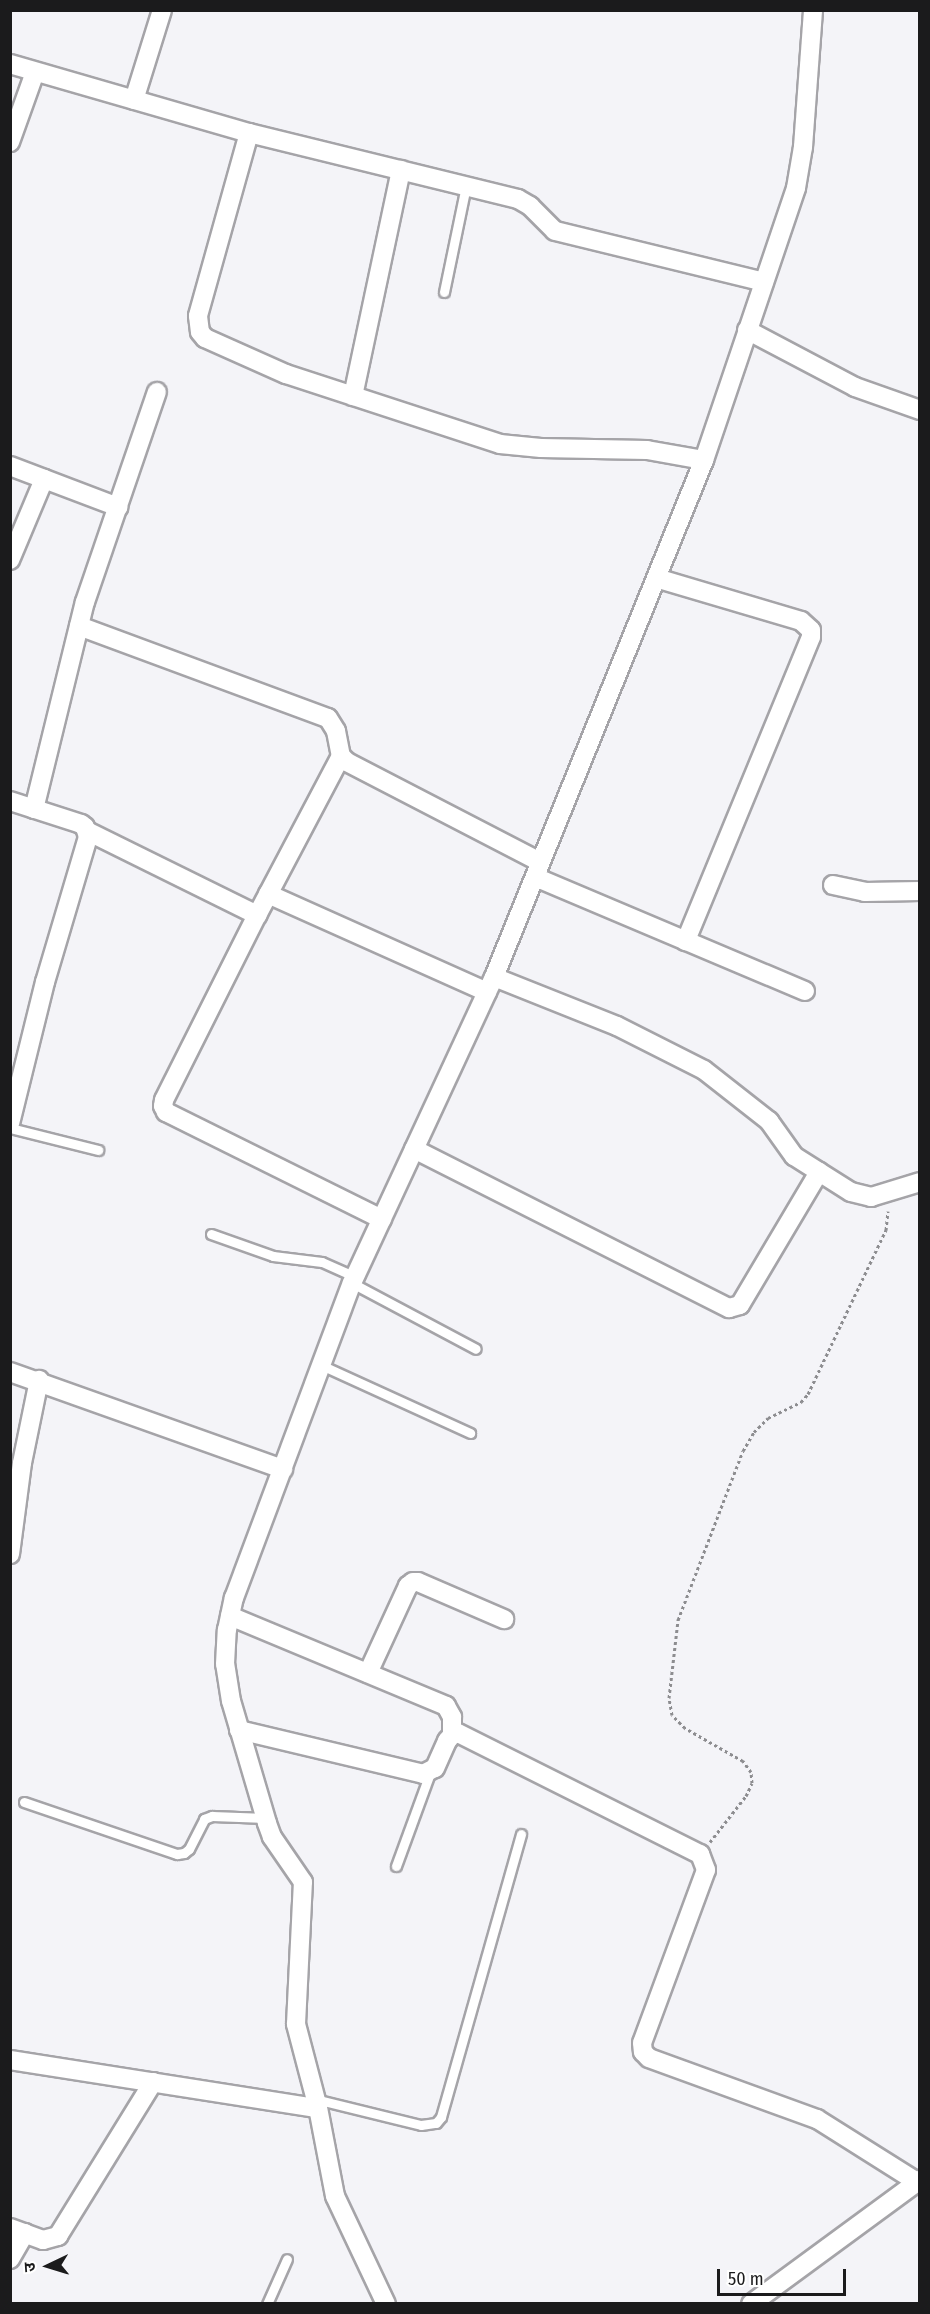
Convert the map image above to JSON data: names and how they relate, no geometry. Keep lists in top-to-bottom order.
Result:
{
  "scale_bar": "50 m",
  "north": "left"
}
